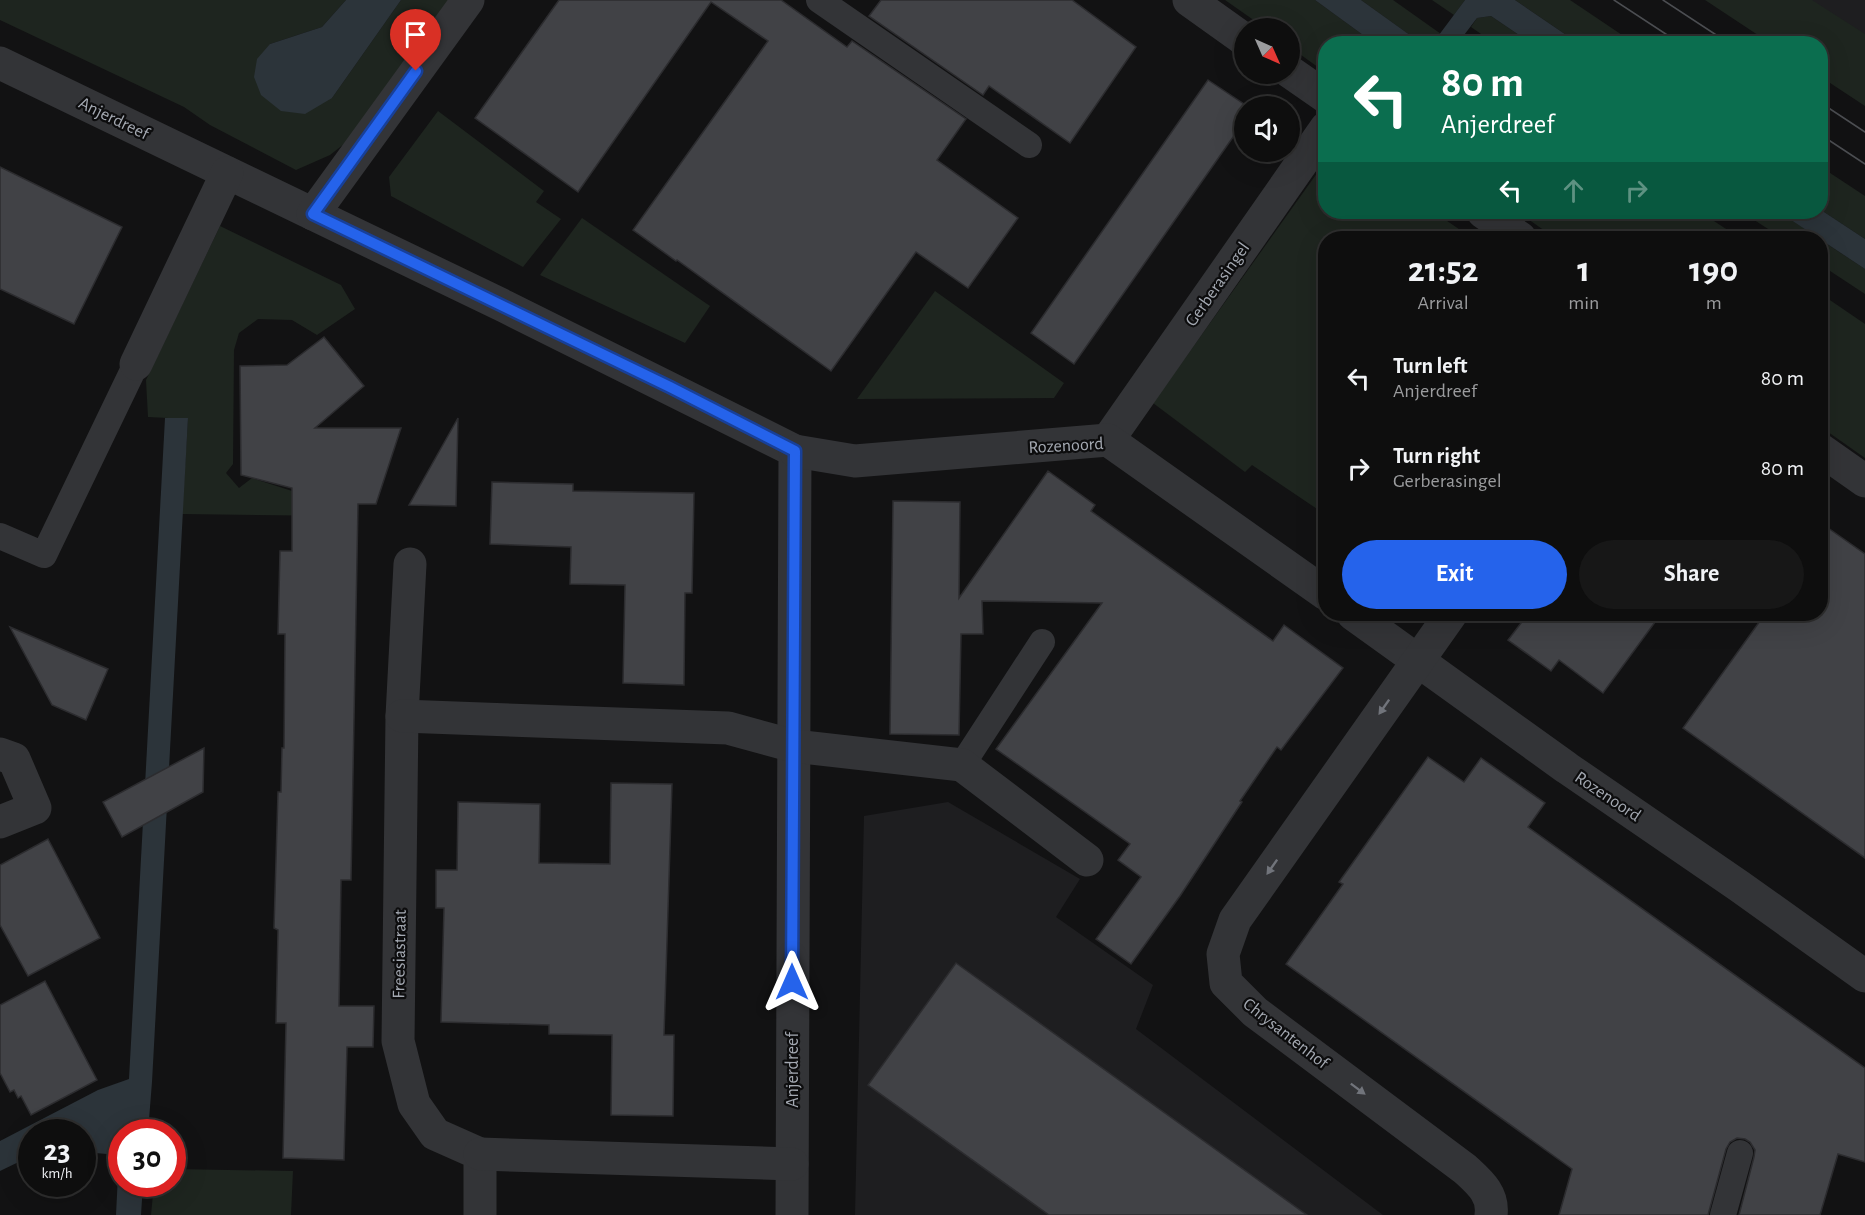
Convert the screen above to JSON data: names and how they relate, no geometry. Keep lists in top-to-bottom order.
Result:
{
  "streets": {
    "street": [
      "Anjerdreef",
      "Gerberasingel",
      "Rozenoord",
      "Freesiastraat",
      "Chrysantenhof"
    ]
  },
  "crossings": [
    ["Anjerdreef", "Rozenoord"],
    ["Anjerdreef", "Freesiastraat"],
    ["Gerberasingel", "Rozenoord"],
    ["Rozenoord", "Chrysantenhof"]
  ],
  "north": "bottom right",
  "page": {
    "turn": ["80 m", "Anjerdreef"],
    "eta": [
      "21:52",
      "Arrival",
      "1",
      "min",
      "190",
      "m"
    ],
    "list": [
      {
        "name": "Turn left",
        "note": "Anjerdreef",
        "value": "80 m"
      },
      {
        "name": "Turn right",
        "note": "Gerberasingel",
        "value": "80 m"
      }
    ],
    "buttons": ["Exit", "Share"],
    "speed": "23 km/h",
    "limit": "30"
  }
}
